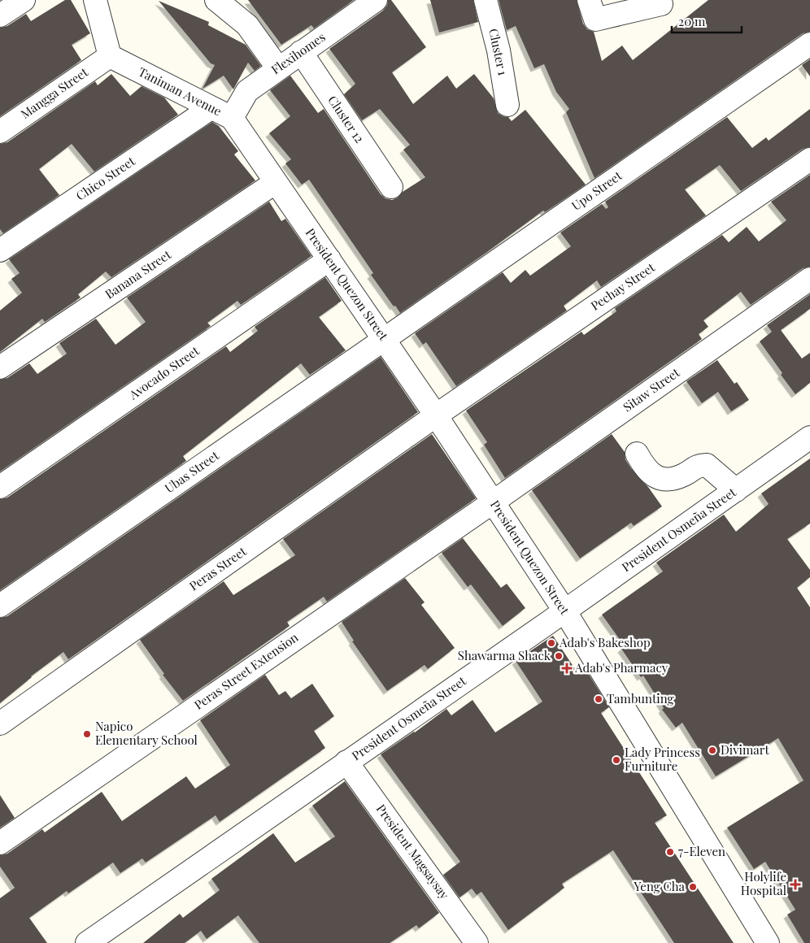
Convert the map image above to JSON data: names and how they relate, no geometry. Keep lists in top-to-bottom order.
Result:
{
  "streets": {
    "street": [
      "Cluster 1",
      "Flexihomes",
      "Taniman Avenue",
      "Mangga Street",
      "Cluster 12",
      "Chico Street",
      "Upo Street",
      "Banana Street",
      "President Quezon Street",
      "Pechay Street",
      "Avocado Street",
      "Sitaw Street",
      "Ubas Street",
      "President Osmeña Street",
      "Peras Street",
      "Peras Street Extension",
      "President Magsaysay"
    ]
  },
  "crossings": [
    ["Flexihomes", "Taniman Avenue"],
    ["Flexihomes", "Cluster 12"],
    ["Taniman Avenue", "Mangga Street"],
    ["Taniman Avenue", "Chico Street"],
    ["Taniman Avenue", "Banana Street"],
    ["Taniman Avenue", "President Quezon Street"],
    ["Upo Street", "President Quezon Street"],
    ["Upo Street", "Ubas Street"],
    ["Banana Street", "President Quezon Street"],
    ["President Quezon Street", "Pechay Street"],
    ["President Quezon Street", "Avocado Street"],
    ["President Quezon Street", "Sitaw Street"],
    ["President Quezon Street", "Ubas Street"],
    ["President Quezon Street", "President Osmeña Street"],
    ["President Quezon Street", "Peras Street"],
    ["President Quezon Street", "Peras Street Extension"],
    ["Pechay Street", "Peras Street"],
    ["Sitaw Street", "Peras Street Extension"],
    ["President Osmeña Street", "President Magsaysay"]
  ],
  "places": {
    "other": [
      "Adab's Bakeshop",
      "Shawarma Shack",
      "Tambunting",
      "Napico Elementary School",
      "Divimart",
      "Lady Princess Furniture",
      "7-Eleven",
      "Yeng Cha"
    ],
    "health": ["Adab's Pharmacy", "Holylife Hospital"]
  },
  "scale_bar": "20 m"
}
